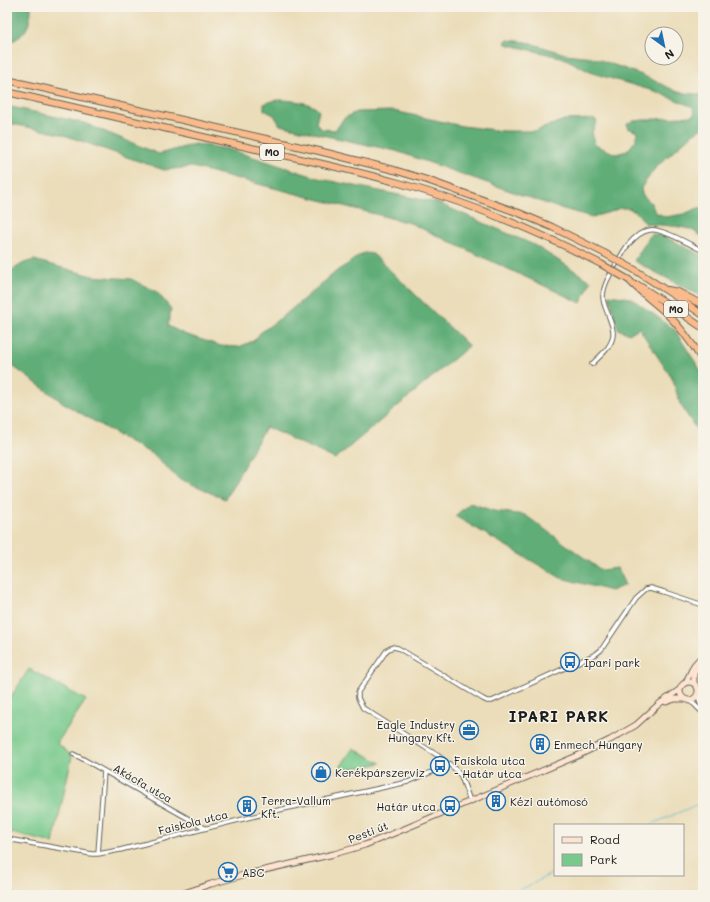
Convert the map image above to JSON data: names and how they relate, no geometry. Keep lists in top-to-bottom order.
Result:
{
  "streets": {
    "highway": ["M0"],
    "main road": ["Pesti út"],
    "street": ["Akácfa utca", "Faiskola utca"]
  },
  "crossings": [
    ["Akácfa utca", "Faiskola utca"]
  ],
  "districts": ["IPARI PARK"],
  "places": {
    "bus stop": ["Ipari park", "Faiskola utca - Határ utca", "Határ utca"],
    "office": ["Eagle Industry Hungary Kft."],
    "building": ["Enmech Hungary", "Kézi autómosó", "Terra-Vallum Kft."],
    "shop": ["Kerékpárszerviz"],
    "supermarket": ["ABC"]
  },
  "legend": ["Road", "Park"],
  "north": "bottom right"
}
